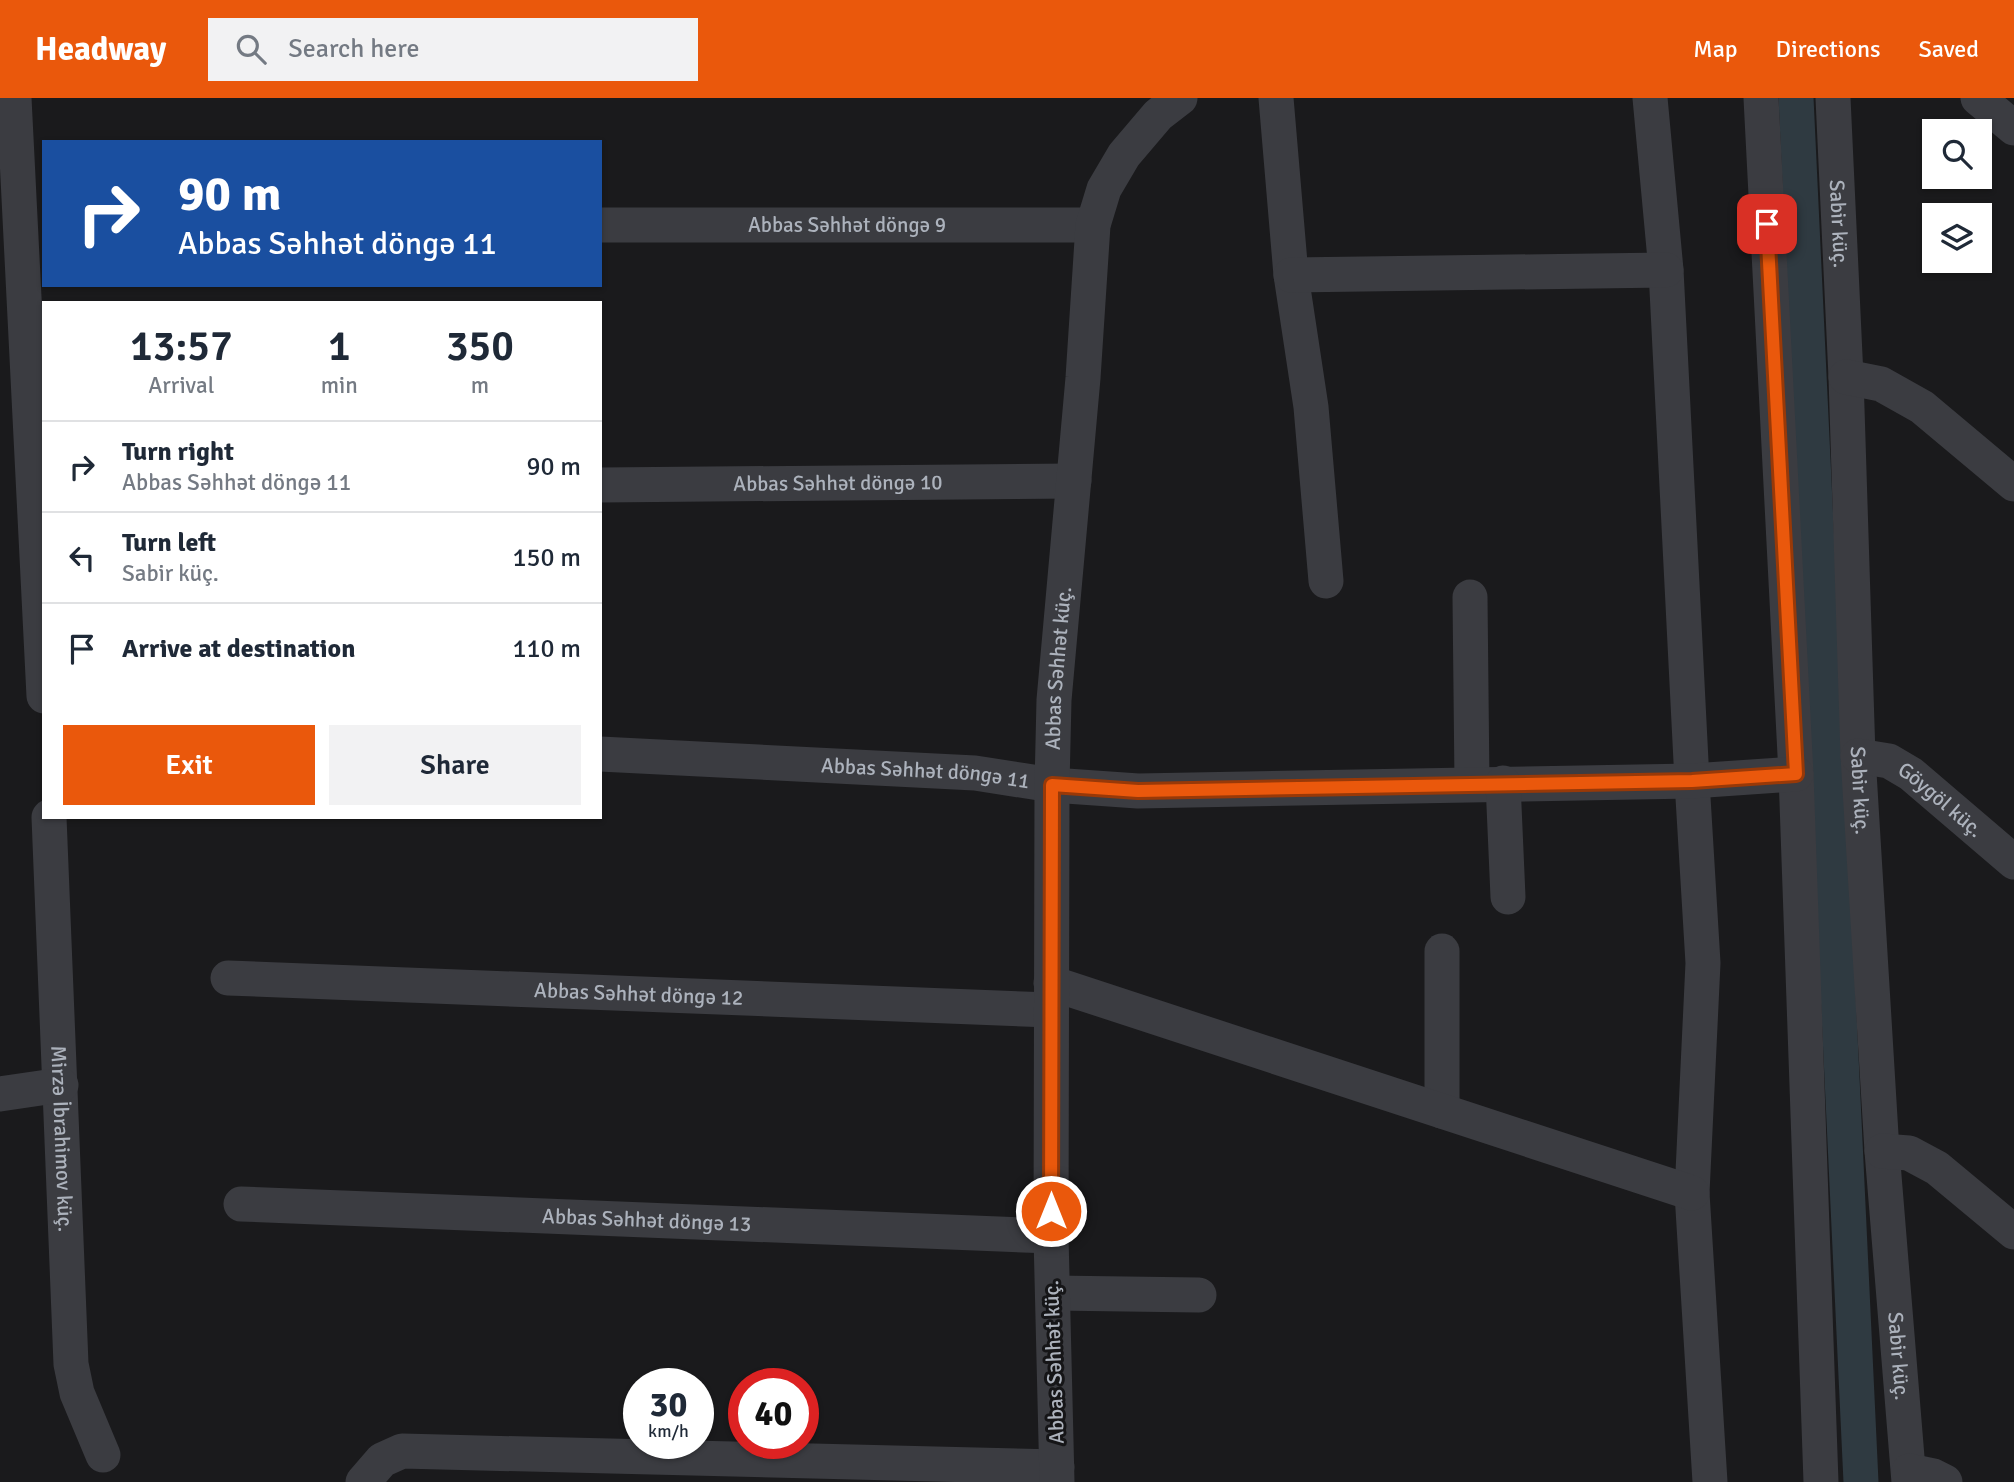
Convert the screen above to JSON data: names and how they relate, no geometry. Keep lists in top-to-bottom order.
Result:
{
  "streets": {
    "street": [
      "Sabir küç.",
      "Abbas Səhhət döngə 9",
      "Abbas Səhhət döngə 10",
      "Abbas Səhhət küç.",
      "Abbas Səhhət döngə 11",
      "Göygöl küç.",
      "Abbas Səhhət döngə 12",
      "Mirzə İbrahimov küç.",
      "Abbas Səhhət döngə 13"
    ]
  },
  "crossings": [
    ["Sabir küç.", "Göygöl küç."],
    ["Abbas Səhhət döngə 9", "Abbas Səhhət küç."],
    ["Abbas Səhhət döngə 10", "Abbas Səhhət küç."],
    ["Abbas Səhhət küç.", "Abbas Səhhət döngə 11"],
    ["Abbas Səhhət küç.", "Abbas Səhhət döngə 12"],
    ["Abbas Səhhət küç.", "Abbas Səhhət döngə 13"]
  ],
  "page": {
    "header": "Headway",
    "search": "Search here",
    "nav": ["Map", "Directions", "Saved"],
    "turn": ["90 m", "Abbas Səhhət döngə 11"],
    "eta": [
      "13:57",
      "Arrival",
      "1",
      "min",
      "350",
      "m"
    ],
    "list": [
      {
        "name": "Turn right",
        "note": "Abbas Səhhət döngə 11",
        "value": "90 m"
      },
      {
        "name": "Turn left",
        "note": "Sabir küç.",
        "value": "150 m"
      },
      {
        "name": "Arrive at destination",
        "value": "110 m"
      }
    ],
    "buttons": ["Exit", "Share"],
    "speed": "30 km/h",
    "limit": "40"
  }
}
